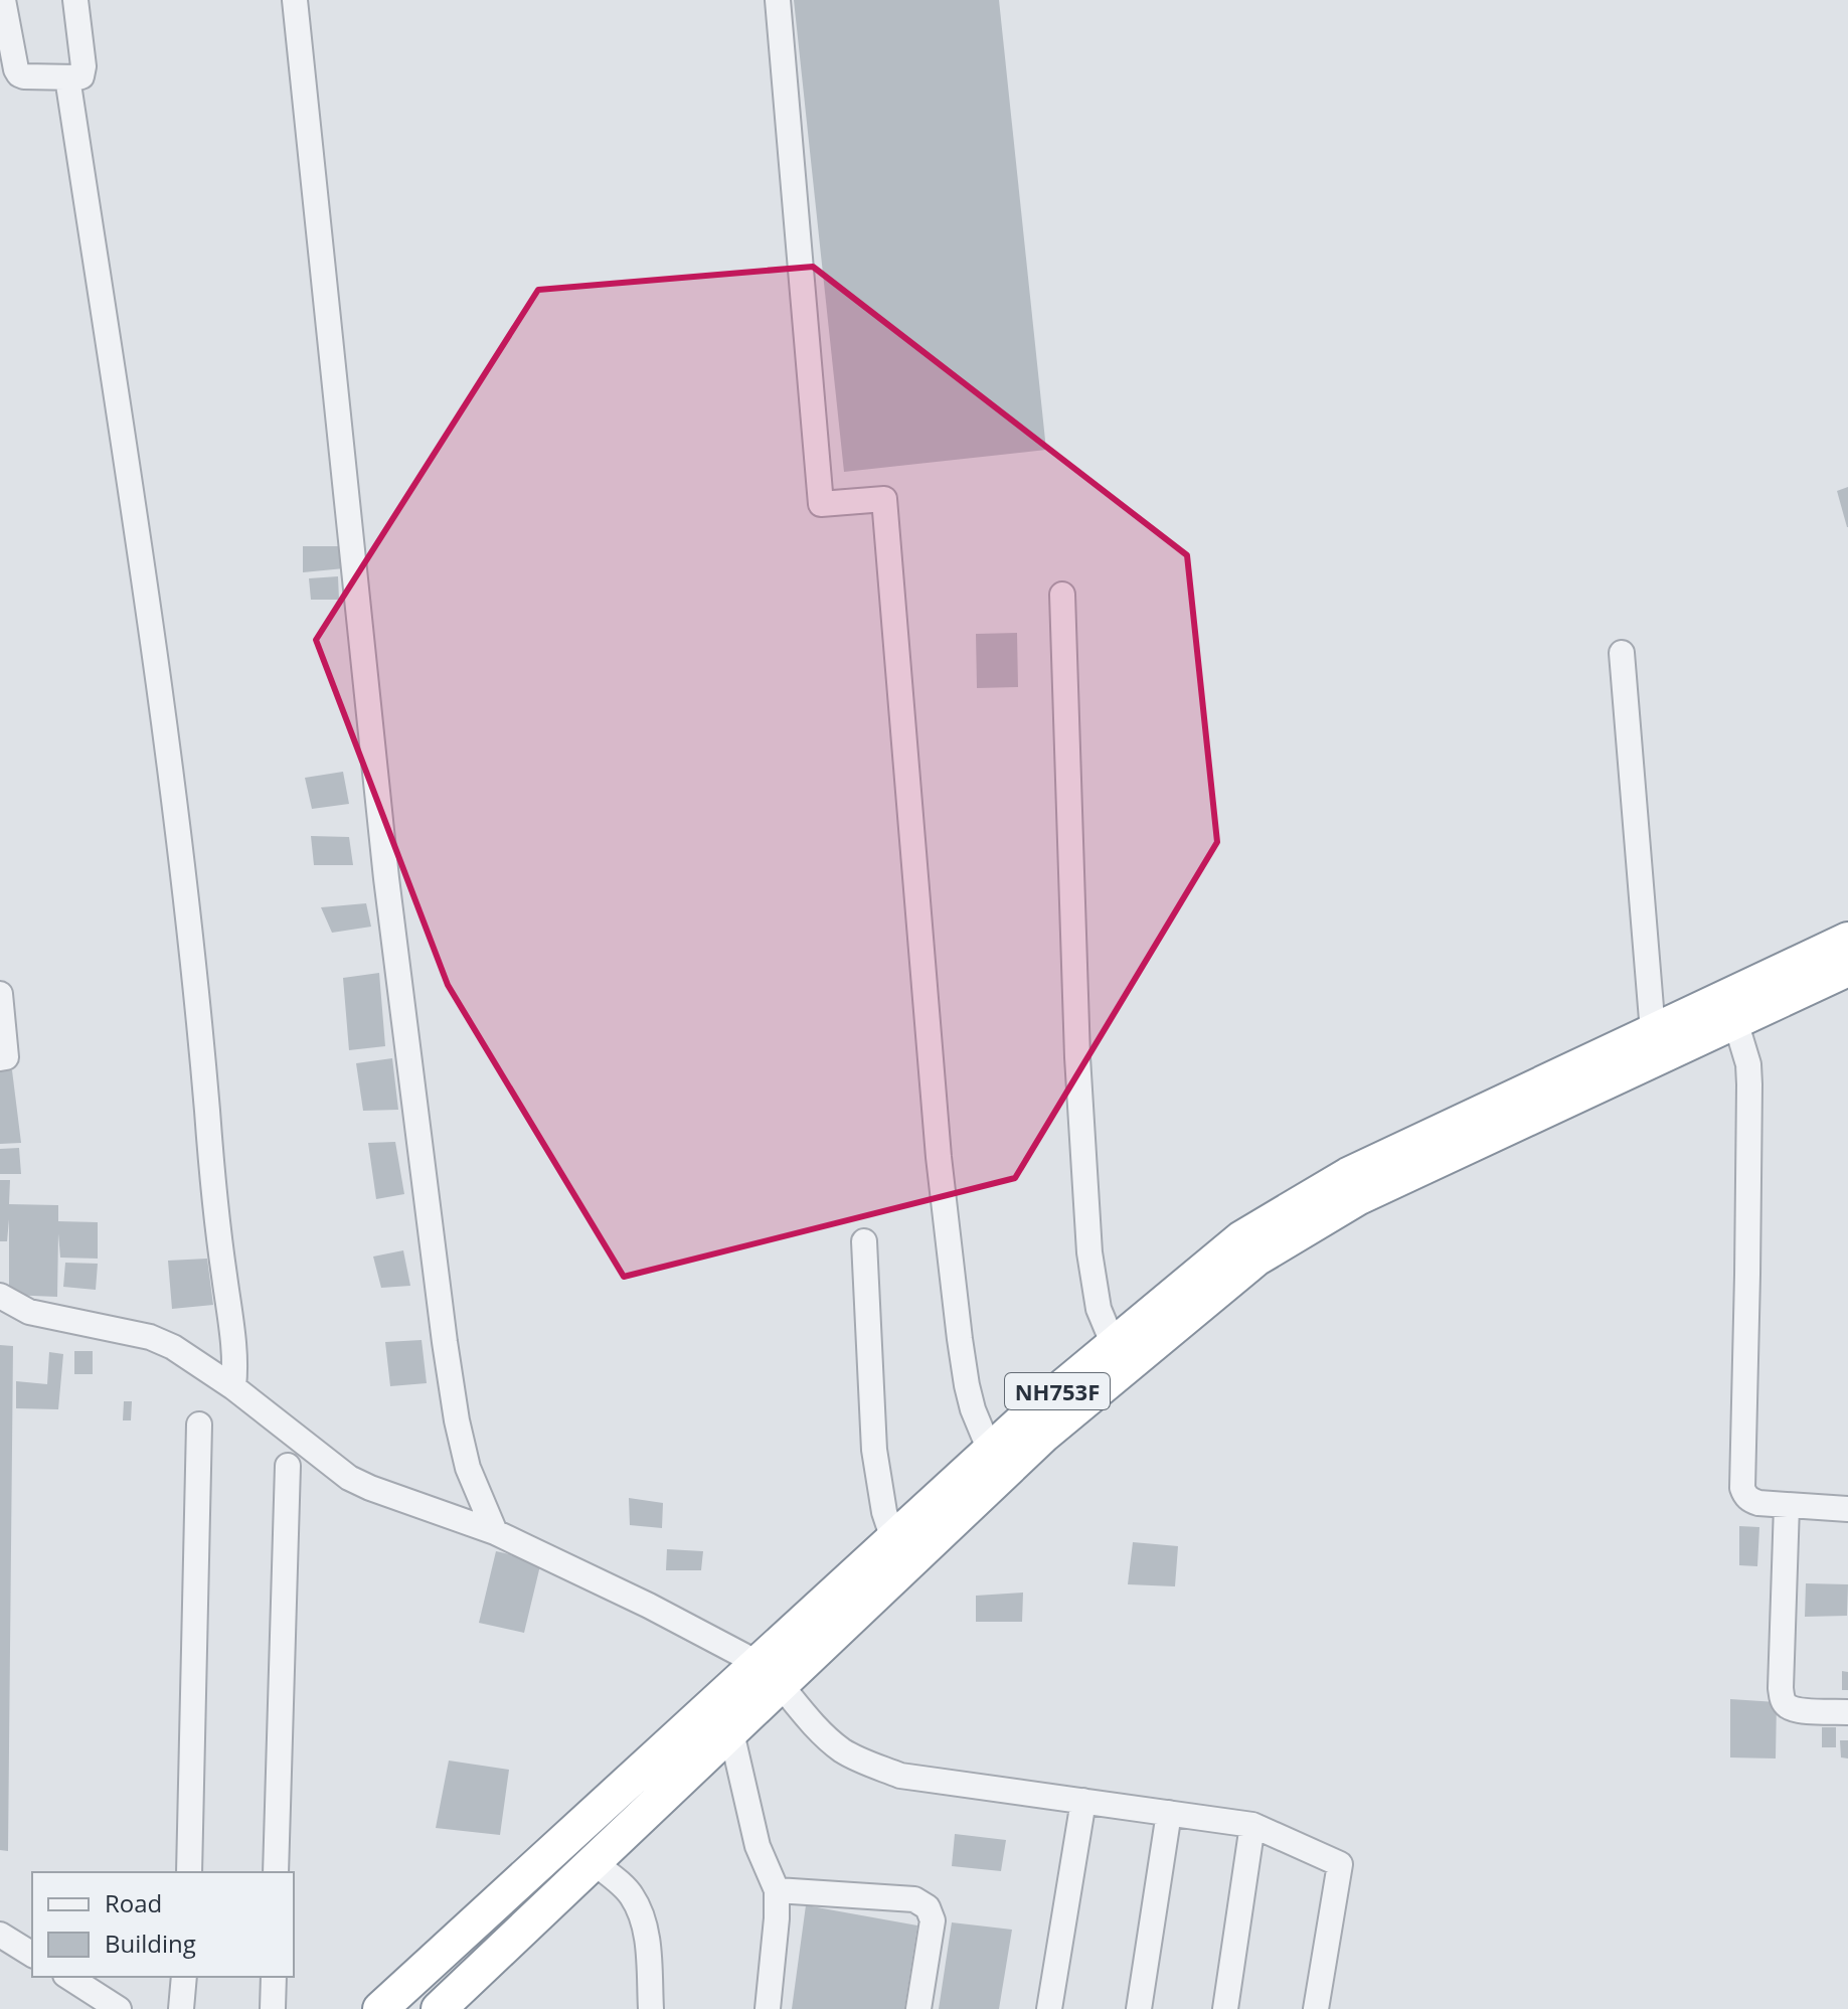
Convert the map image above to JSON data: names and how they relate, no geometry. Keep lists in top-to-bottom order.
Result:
{
  "streets": {
    "highway": ["NH753F"]
  },
  "legend": ["Road", "Building"]
}
